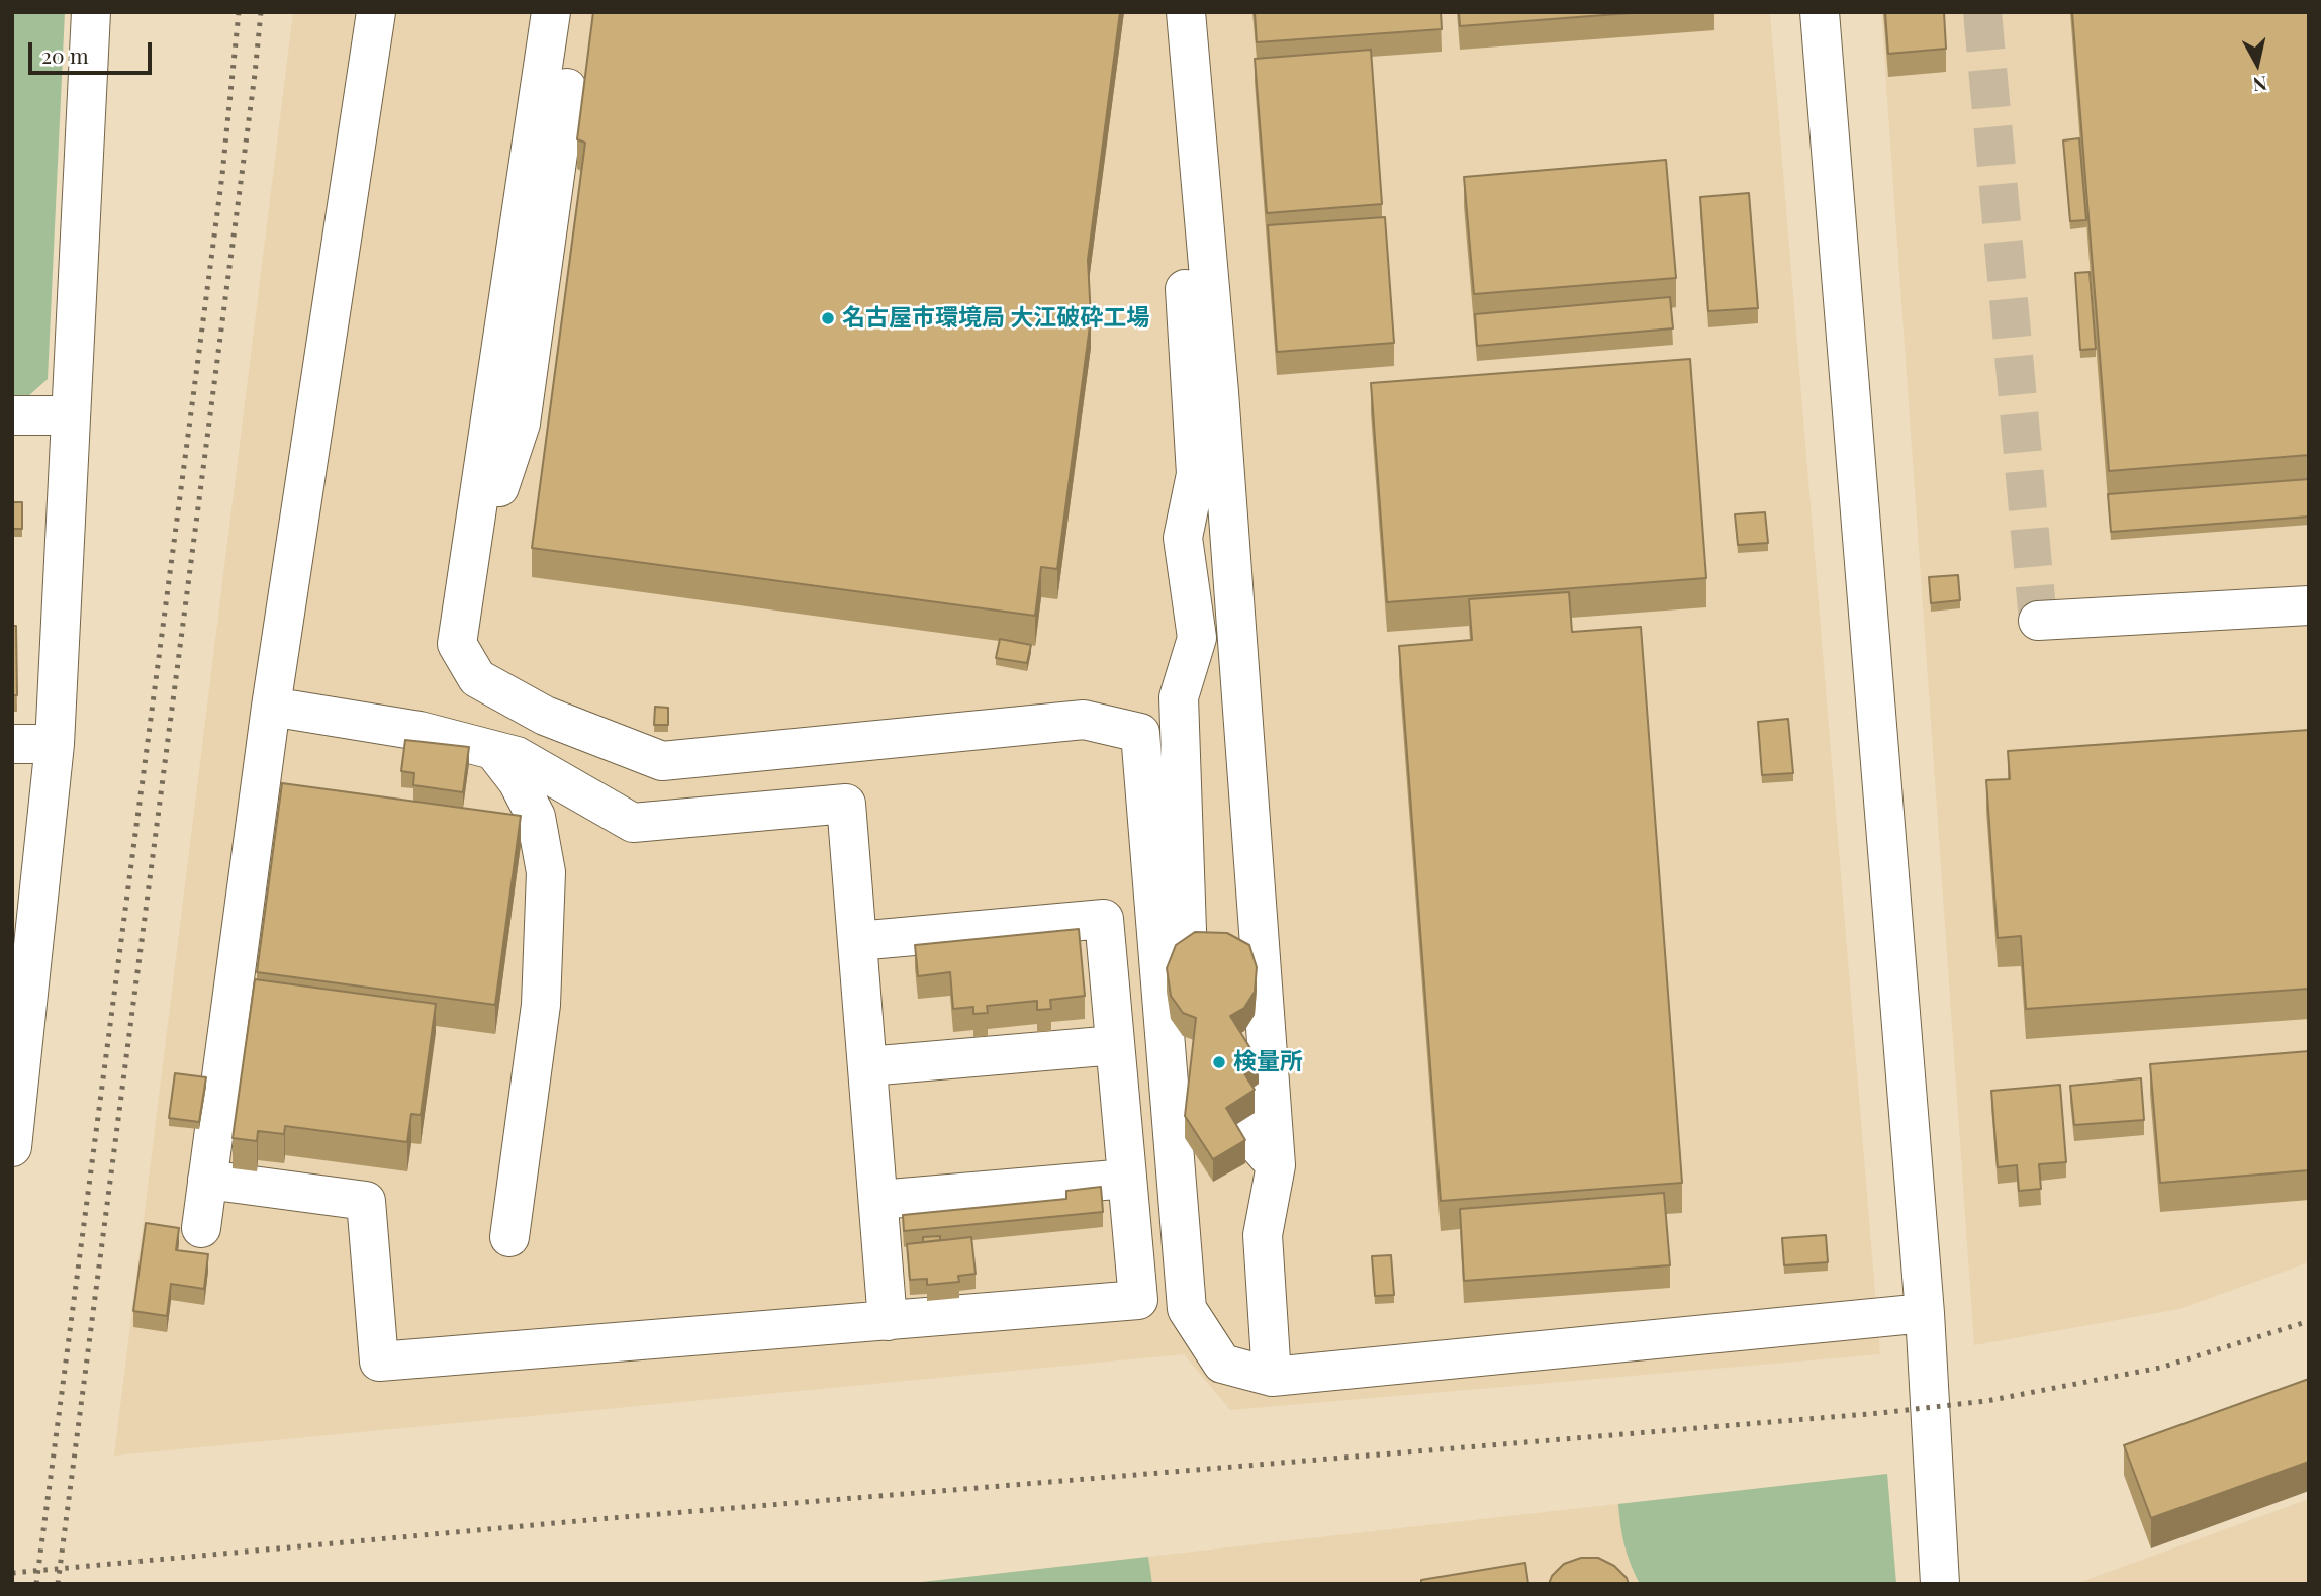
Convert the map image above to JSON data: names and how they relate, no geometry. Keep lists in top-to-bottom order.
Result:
{
  "places": ["名古屋市環境局 大江破砕工場", "検量所"],
  "scale_bar": "20 m",
  "north": "bottom"
}
